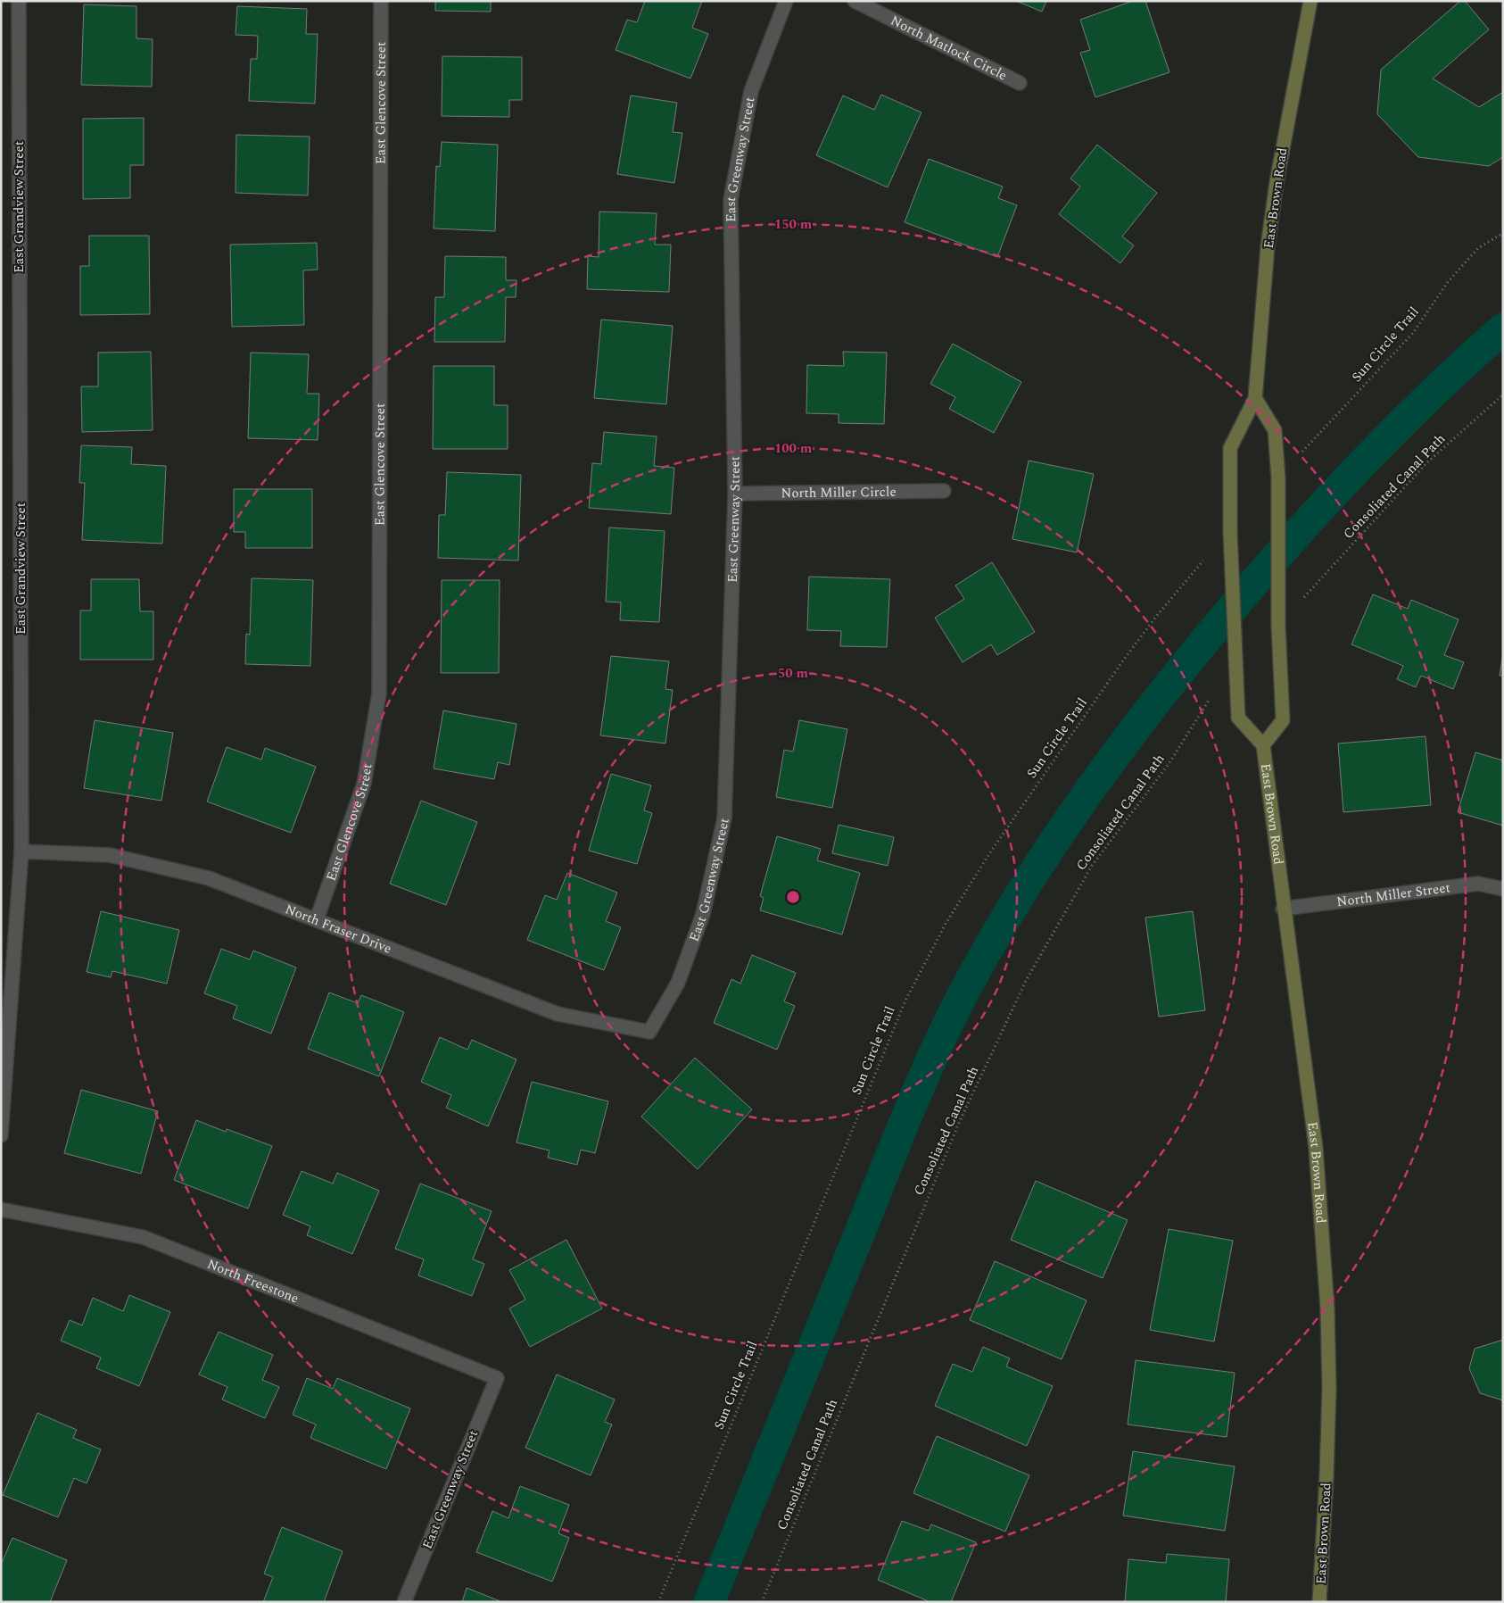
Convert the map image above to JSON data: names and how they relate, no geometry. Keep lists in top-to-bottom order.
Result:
{
  "streets": {
    "main road": ["East Brown Road"],
    "street": [
      "North Matlock Circle",
      "East Glencove Street",
      "East Greenway Street",
      "East Grandview Street",
      "North Miller Circle",
      "North Miller Street",
      "North Fraser Drive",
      "North Freestone"
    ],
    "path": ["Sun Circle Trail", "Consoliated Canal Path"]
  },
  "crossings": [
    ["East Glencove Street", "North Fraser Drive"],
    ["East Greenway Street", "North Miller Circle"],
    ["East Greenway Street", "North Fraser Drive"],
    ["East Greenway Street", "North Freestone"],
    ["East Brown Road", "North Miller Street"],
    ["East Grandview Street", "North Fraser Drive"]
  ],
  "rings": ["150 m", "100 m", "50 m"]
}
